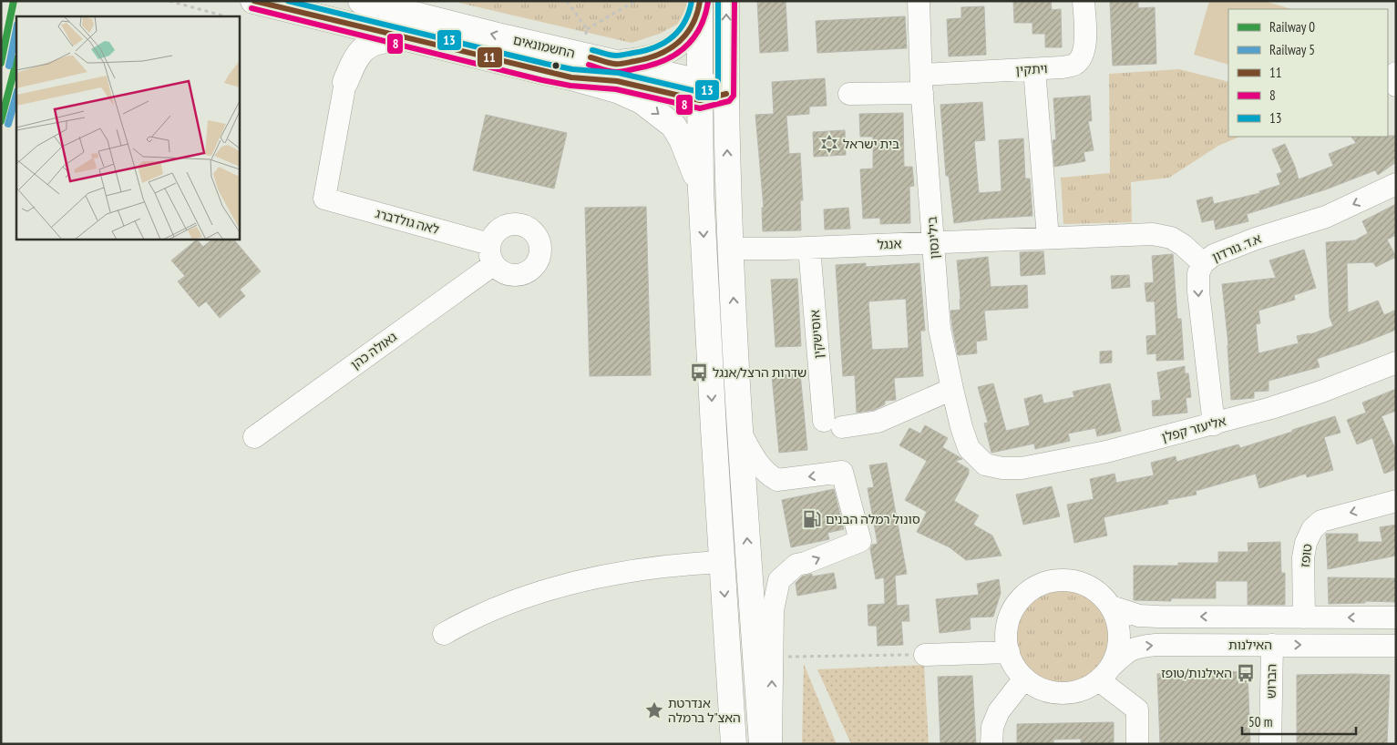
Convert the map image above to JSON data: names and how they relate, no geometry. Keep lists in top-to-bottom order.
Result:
{
  "streets": {
    "main road": ["החשמונאים"],
    "street": [
      "ויתקין",
      "לאה גולדברג",
      "בילינסון",
      "אנגל",
      "א.ד. גורדון",
      "אוסישקין",
      "גאולה כהן",
      "אליעזר קפלן",
      "טופז",
      "האילנות",
      "הברוש"
    ]
  },
  "crossings": [
    ["ויתקין", "בילינסון"],
    ["לאה גולדברג", "גאולה כהן"],
    ["בילינסון", "אנגל"],
    ["בילינסון", "אוסישקין"],
    ["בילינסון", "אליעזר קפלן"],
    ["אנגל", "א.ד. גורדון"],
    ["אנגל", "אוסישקין"],
    ["א.ד. גורדון", "אליעזר קפלן"],
    ["האילנות", "הברוש"]
  ],
  "one_way": ["א.ד. גורדון", "טופז"],
  "places": {
    "synagogue": ["בית ישראל"],
    "bus stop": ["שדרות הרצל/אנגל", "האילנות/טופז"],
    "fuel station": ["סונול רמלה הבנים"],
    "place": ["אנדרטת האצ\"ל ברמלה"]
  },
  "lines": [
    "rail line 0",
    "transit line 11",
    "transit line 8",
    "transit line 13",
    "rail line 5"
  ],
  "legend": [
    "Railway 0",
    "Railway 5",
    "11",
    "8",
    "13"
  ],
  "scale_bar": "50 m"
}
